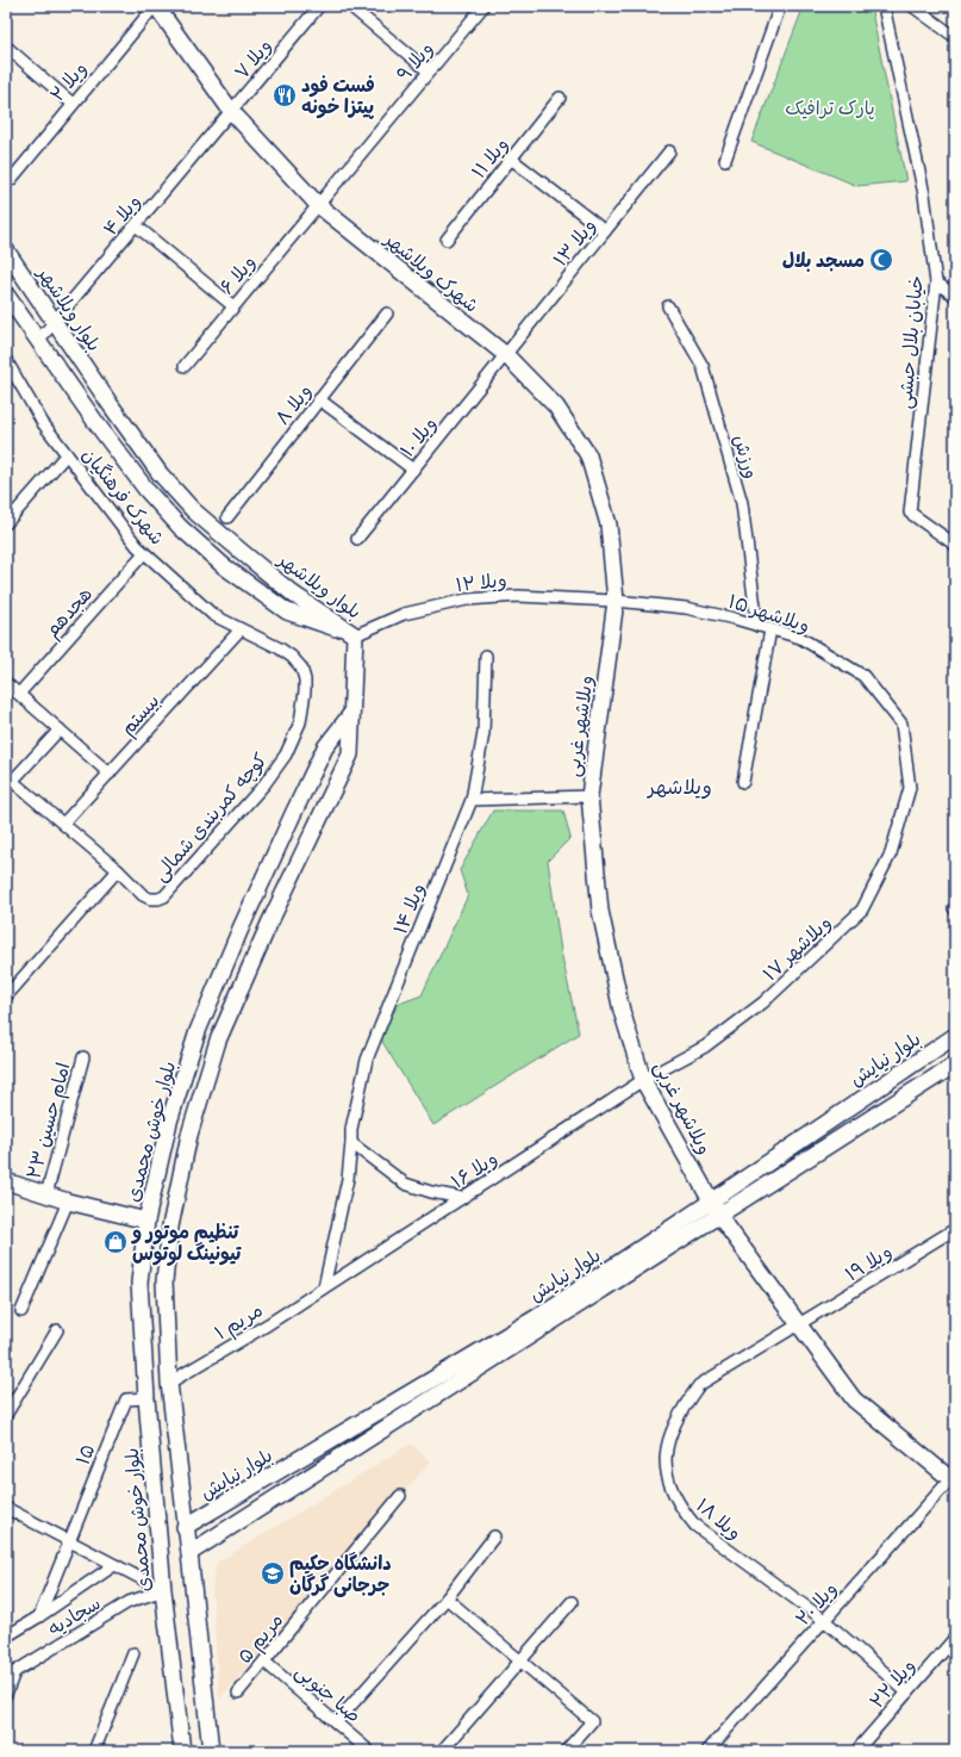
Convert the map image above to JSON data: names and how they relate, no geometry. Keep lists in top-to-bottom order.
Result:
{
  "streets": {
    "street": [
      "۷ ویلا",
      "۹ ویلا",
      "۲ ویلا",
      "۱۱ ویلا",
      "۴ ویلا",
      "۱۳ ویلا",
      "شهرک ویلاشهر",
      "۶ ویلا",
      "بلوار ویلاشهر",
      "خیابان بلال حبشی",
      "ویلا ۸",
      "۱۰ ویلا",
      "ورزش",
      "شهرک فرهنگیان",
      "ویلا ۱۲",
      "هجدهم",
      "ویلاشهر ۱۵",
      "بیستم",
      "ویلاشهر غربی",
      "کوچه کمربندی شمالی",
      "۱۴ ویلا",
      "ویلاشهر ۱۷",
      "بلوار نیایش",
      "امام حسین ۲۳",
      "بلوار خوش محمدی",
      "۱۶ ویلا",
      "۱۹ ویلا",
      "۱ مریم",
      "۱۵",
      "ویلا ۱۸",
      "ویلا ۲۰",
      "سجادیه",
      "۵ مریم",
      "ویلا ۲۲",
      "صبا جنوبی"
    ]
  },
  "crossings": [
    ["۷ ویلا", "۴ ویلا"],
    ["۷ ویلا", "شهرک ویلاشهر"],
    ["۹ ویلا", "شهرک ویلاشهر"],
    ["۹ ویلا", "۶ ویلا"],
    ["۲ ویلا", "شهرک ویلاشهر"],
    ["۴ ویلا", "شهرک ویلاشهر"],
    ["۴ ویلا", "بلوار ویلاشهر"],
    ["۱۳ ویلا", "شهرک ویلاشهر"],
    ["۱۳ ویلا", "۱۰ ویلا"],
    ["شهرک ویلاشهر", "۶ ویلا"],
    ["شهرک ویلاشهر", "۱۰ ویلا"],
    ["شهرک ویلاشهر", "ویلا ۱۲"],
    ["شهرک ویلاشهر", "ویلاشهر ۱۵"],
    ["شهرک ویلاشهر", "ویلاشهر غربی"],
    ["بلوار ویلاشهر", "ویلا ۱۲"],
    ["ورزش", "ویلاشهر ۱۵"],
    ["شهرک فرهنگیان", "هجدهم"],
    ["شهرک فرهنگیان", "بیستم"],
    ["شهرک فرهنگیان", "کوچه کمربندی شمالی"],
    ["ویلا ۱۲", "ویلاشهر ۱۵"],
    ["ویلا ۱۲", "ویلاشهر غربی"],
    ["ویلاشهر ۱۵", "ویلاشهر غربی"],
    ["ویلاشهر ۱۵", "ویلاشهر ۱۷"],
    ["بیستم", "کوچه کمربندی شمالی"],
    ["ویلاشهر غربی", "ویلاشهر ۱۷"],
    ["ویلاشهر غربی", "بلوار نیایش"],
    ["ویلاشهر غربی", "۱۶ ویلا"],
    ["ویلاشهر غربی", "۱۹ ویلا"],
    ["ویلاشهر غربی", "ویلا ۱۸"],
    ["ویلاشهر غربی", "ویلا ۲۰"],
    ["۱۴ ویلا", "۱۶ ویلا"],
    ["۱۴ ویلا", "۱ مریم"],
    ["ویلاشهر ۱۷", "۱۶ ویلا"],
    ["بلوار نیایش", "بلوار خوش محمدی"],
    ["بلوار خوش محمدی", "۱ مریم"],
    ["بلوار خوش محمدی", "۱۵"],
    ["بلوار خوش محمدی", "سجادیه"],
    ["۱۶ ویلا", "۱ مریم"],
    ["۱۹ ویلا", "ویلا ۱۸"],
    ["ویلا ۱۸", "ویلا ۲۰"],
    ["ویلا ۱۸", "ویلا ۲۲"],
    ["۵ مریم", "صبا جنوبی"]
  ],
  "districts": ["ویلاشهر"],
  "parks": ["پارک ترافیک"],
  "places": {
    "restaurant": ["فست فود پیتزا خونه"],
    "mosque": ["مسجد بلال"],
    "shop": ["تنظیم موتور و تیونینگ لوتوس"],
    "school or university": ["دانشگاه حکیم جرجانی گرگان"]
  }
}
